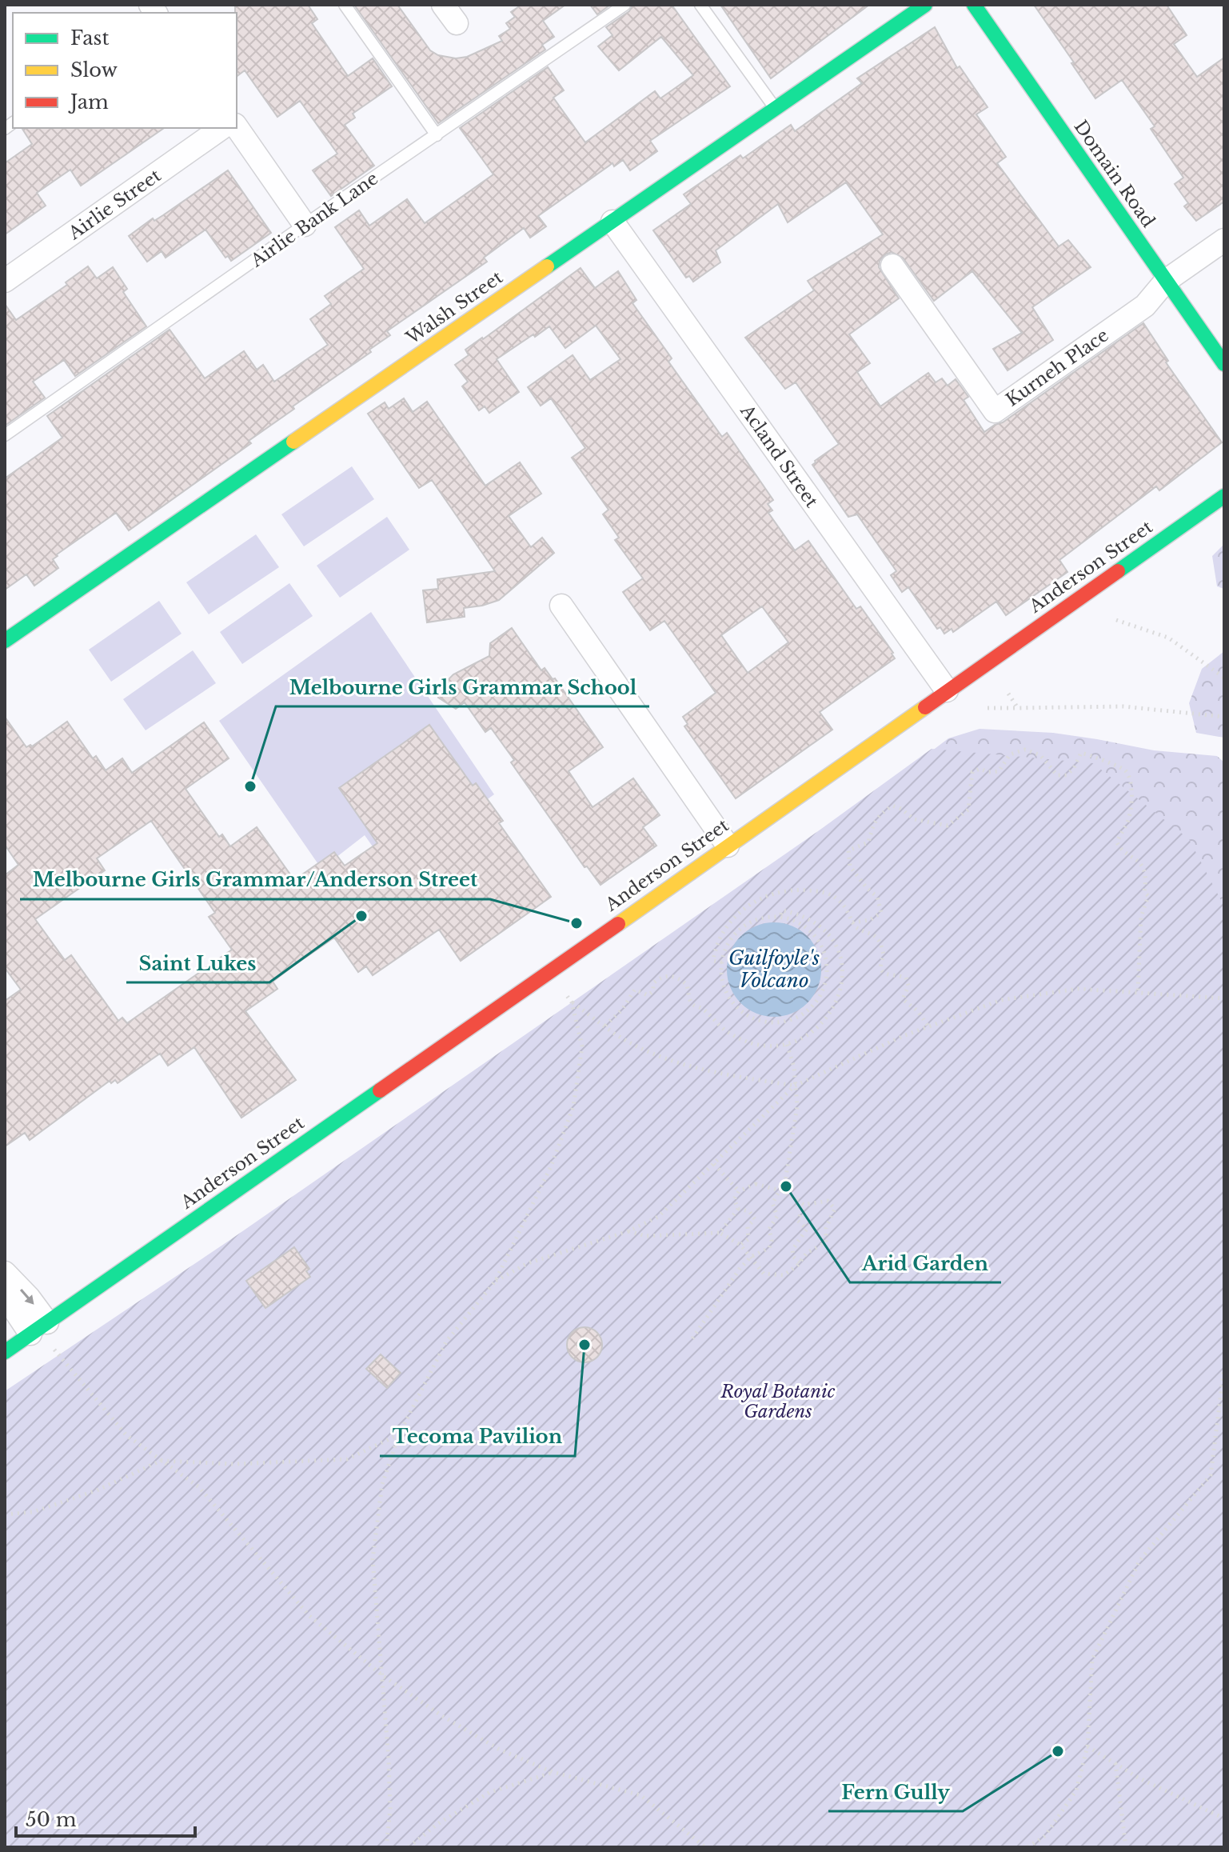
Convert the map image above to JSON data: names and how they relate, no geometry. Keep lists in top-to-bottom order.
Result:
{
  "streets": {
    "street": [
      "Domain Road",
      "Airlie Street",
      "Walsh Street",
      "Kurneh Place",
      "Acland Street",
      "Anderson Street"
    ],
    "lane": ["Airlie Bank Lane"]
  },
  "crossings": [
    ["Domain Road", "Kurneh Place"],
    ["Walsh Street", "Acland Street"],
    ["Acland Street", "Anderson Street"]
  ],
  "water": ["Guilfoyle's Volcano"],
  "parks": ["Royal Botanic Gardens"],
  "places": [
    "Melbourne Girls Grammar School",
    "Saint Lukes",
    "Melbourne Girls Grammar/Anderson Street",
    "Arid Garden",
    "Tecoma Pavilion",
    "Fern Gully"
  ],
  "legend": ["Fast", "Slow", "Jam"],
  "scale_bar": "50 m"
}
